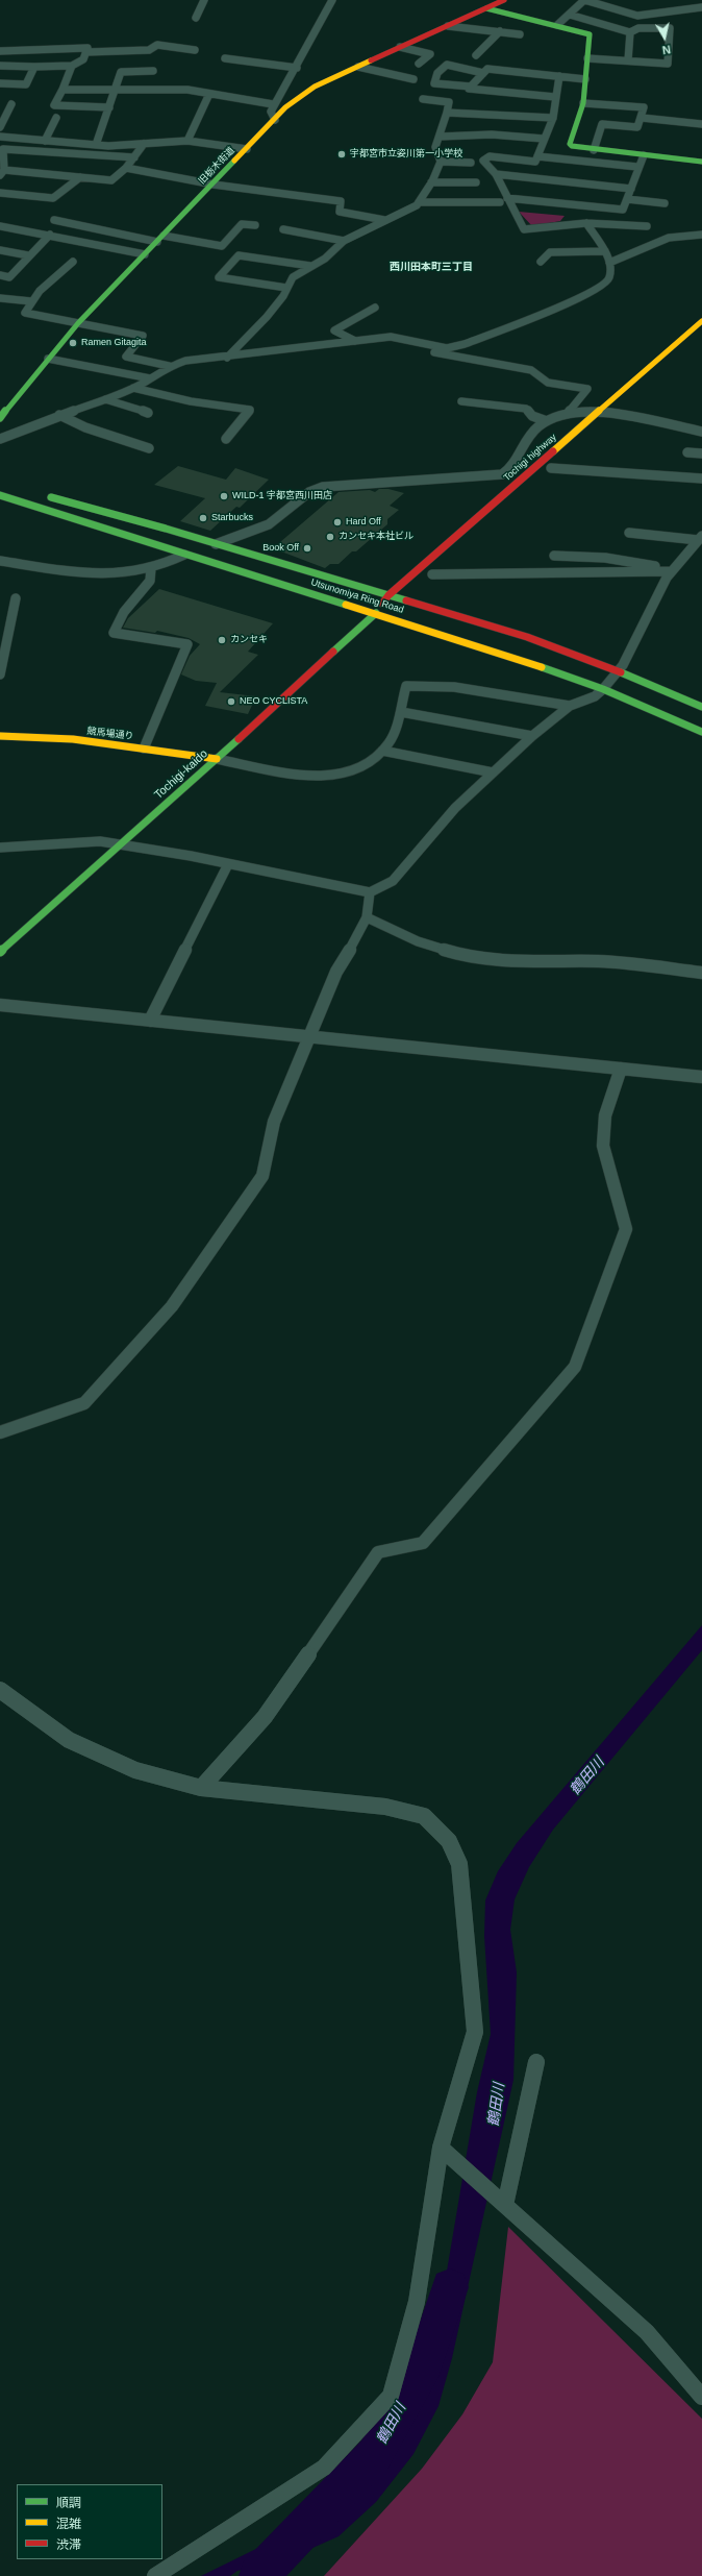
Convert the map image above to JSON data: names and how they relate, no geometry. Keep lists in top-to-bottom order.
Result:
{
  "streets": {
    "main road": [
      "旧栃木街道",
      "Tochigi highway",
      "Utsunomiya Ring Road",
      "競馬場通り",
      "Tochigi-kaido"
    ]
  },
  "crossings": [
    ["Tochigi highway", "Utsunomiya Ring Road"],
    ["Tochigi highway", "Tochigi-kaido"],
    ["Utsunomiya Ring Road", "Tochigi-kaido"],
    ["競馬場通り", "Tochigi-kaido"]
  ],
  "districts": ["西川田本町三丁目"],
  "water": ["鶴田川"],
  "places": [
    "宇都宮市立姿川第一小学校",
    "Ramen Gitagita",
    "WILD-1 宇都宮西川田店",
    "Starbucks",
    "Hard Off",
    "カンセキ本社ビル",
    "Book Off",
    "カンセキ",
    "NEO CYCLISTA"
  ],
  "legend": ["順調", "混雑", "渋滞"],
  "north": "bottom"
}
